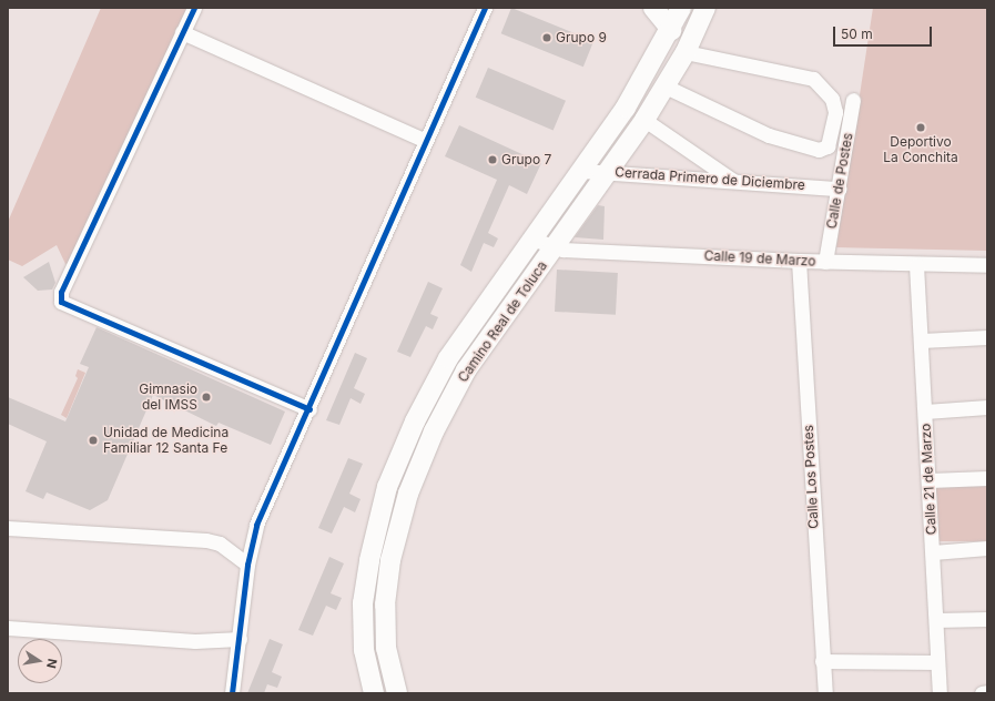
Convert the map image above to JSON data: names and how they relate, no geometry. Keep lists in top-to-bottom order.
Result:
{
  "streets": {
    "main road": ["Camino Real de Toluca"],
    "street": [
      "Cerrada Primero de Diciembre",
      "Calle de Postes",
      "Calle 19 de Marzo",
      "Calle Los Postes",
      "Calle 21 de Marzo"
    ]
  },
  "crossings": [
    ["Cerrada Primero de Diciembre", "Calle de Postes"],
    ["Cerrada Primero de Diciembre", "Camino Real de Toluca"],
    ["Calle de Postes", "Calle 19 de Marzo"],
    ["Calle 19 de Marzo", "Camino Real de Toluca"],
    ["Calle 19 de Marzo", "Calle Los Postes"],
    ["Calle 19 de Marzo", "Calle 21 de Marzo"]
  ],
  "places": [
    "Grupo 9",
    "Deportivo La Conchita",
    "Grupo 7",
    "Gimnasio del IMSS",
    "Unidad de Medicina Familiar 12 Santa Fe"
  ],
  "scale_bar": "50 m",
  "north": "right"
}
